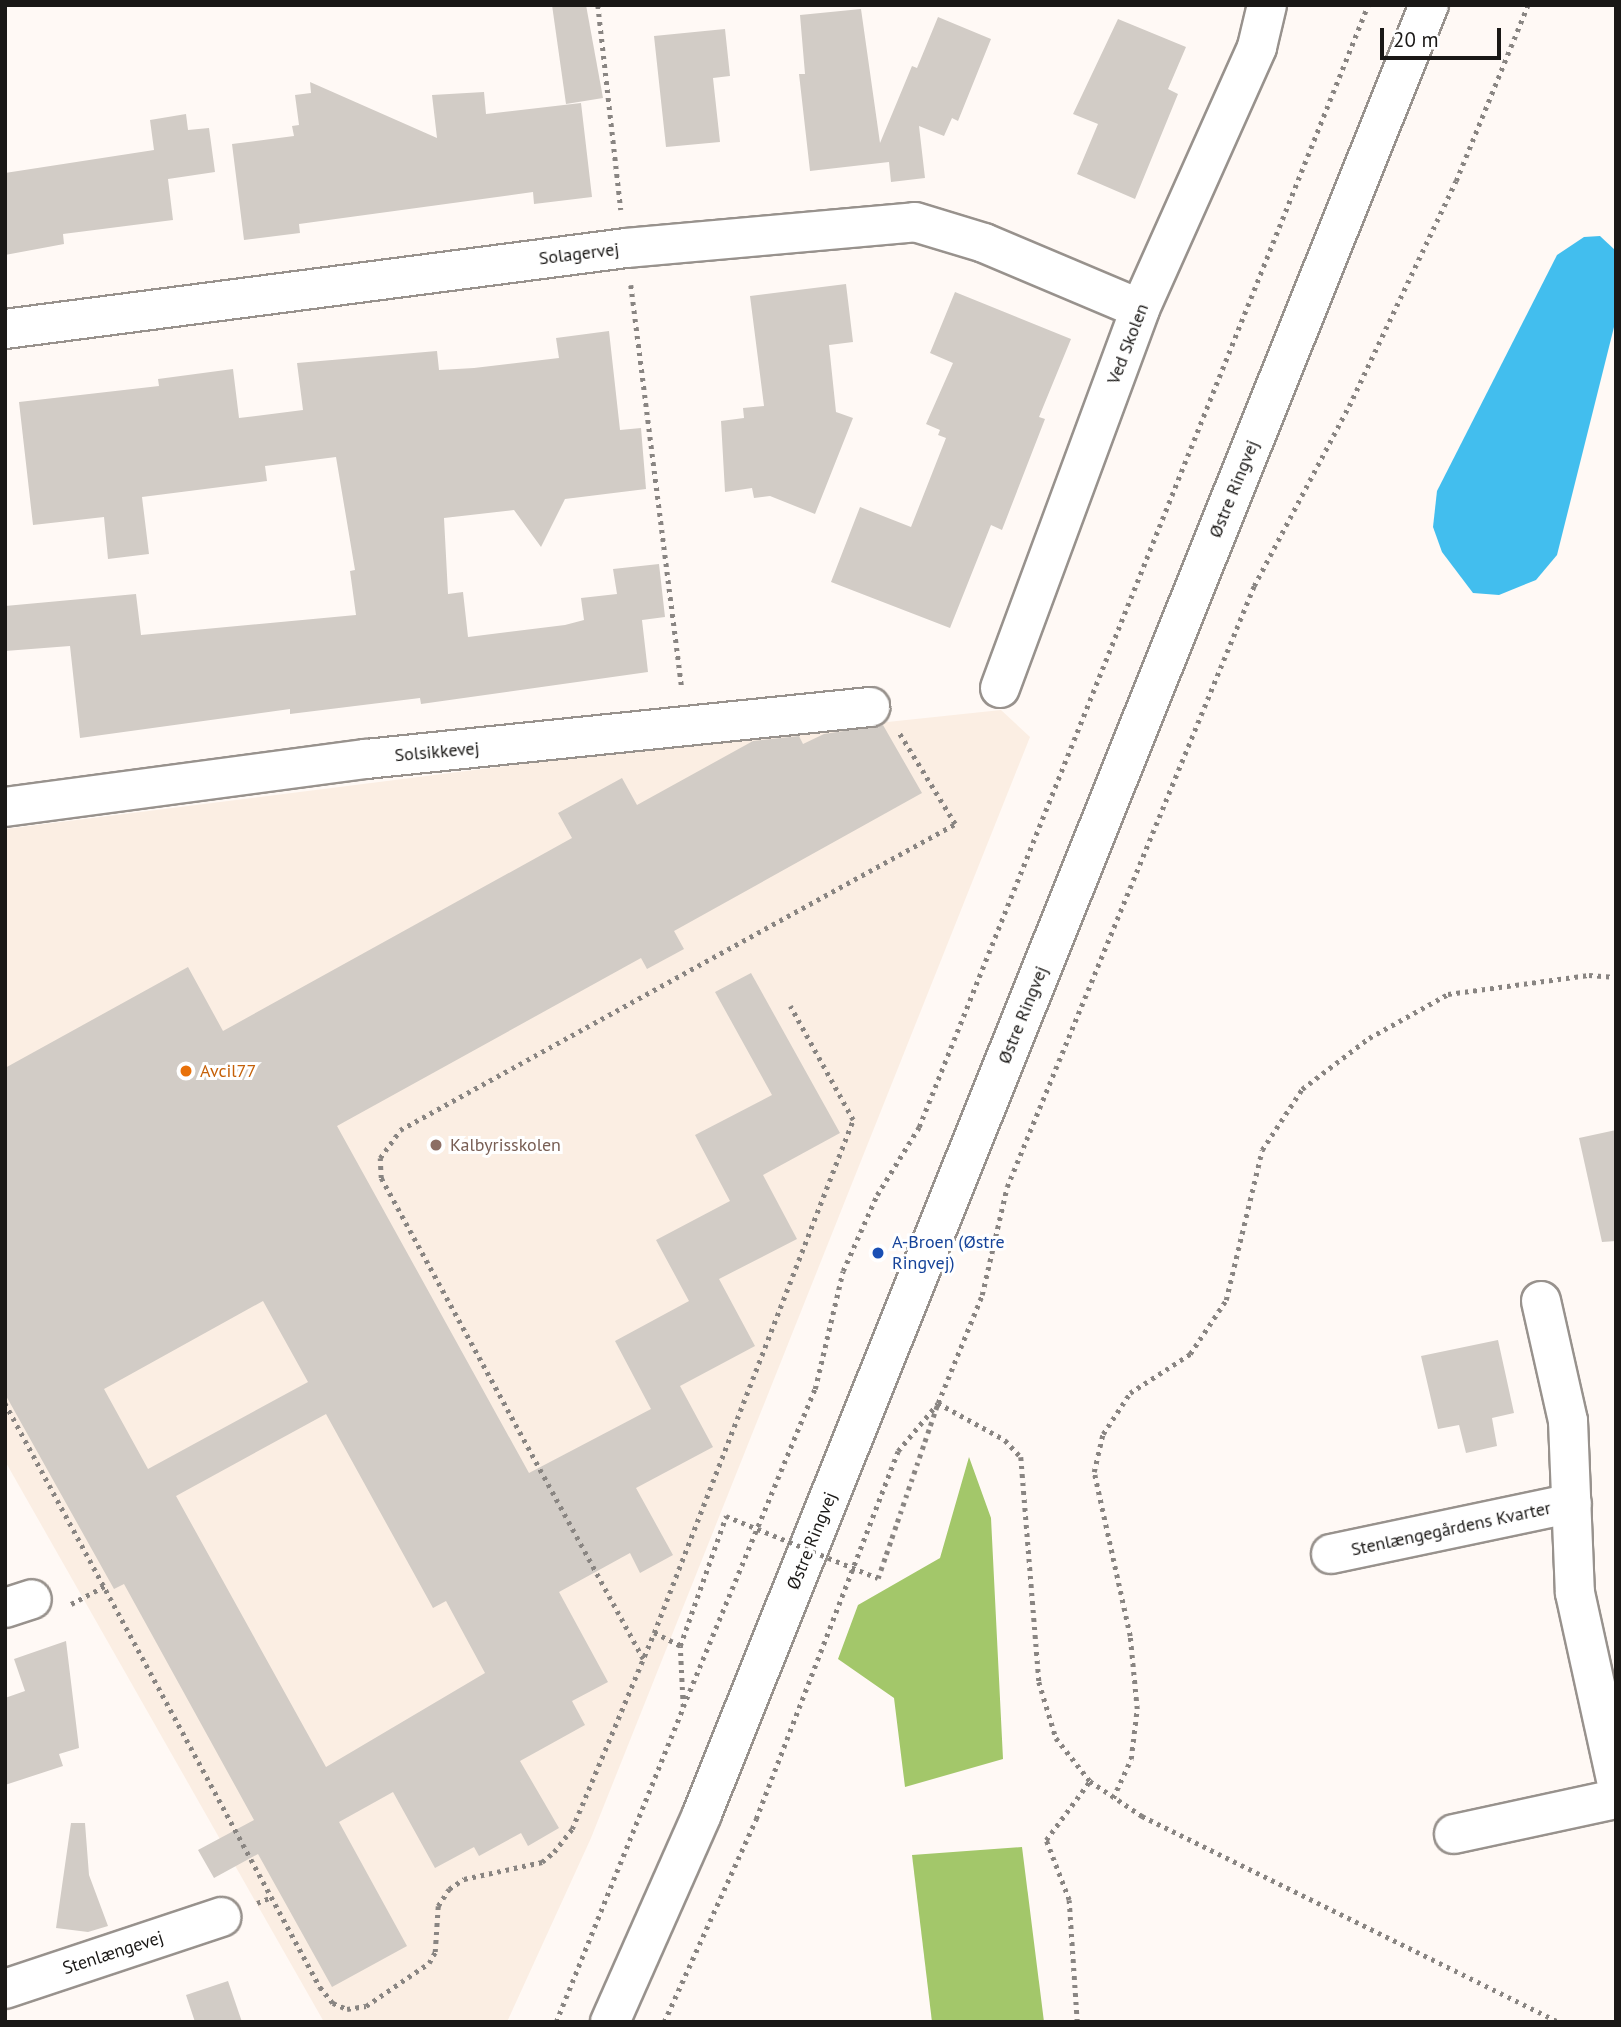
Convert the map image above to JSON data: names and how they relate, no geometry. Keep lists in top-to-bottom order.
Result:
{
  "streets": {
    "street": [
      "Solagervej",
      "Ved Skolen",
      "Østre Ringvej",
      "Solsikkevej",
      "Stenlængegårdens Kvarter",
      "Stenlængevej"
    ]
  },
  "crossings": [
    ["Solagervej", "Ved Skolen"]
  ],
  "places": ["Avcil77", "Kalbyrisskolen", "A-Broen (Østre Ringvej)"],
  "scale_bar": "20 m"
}
